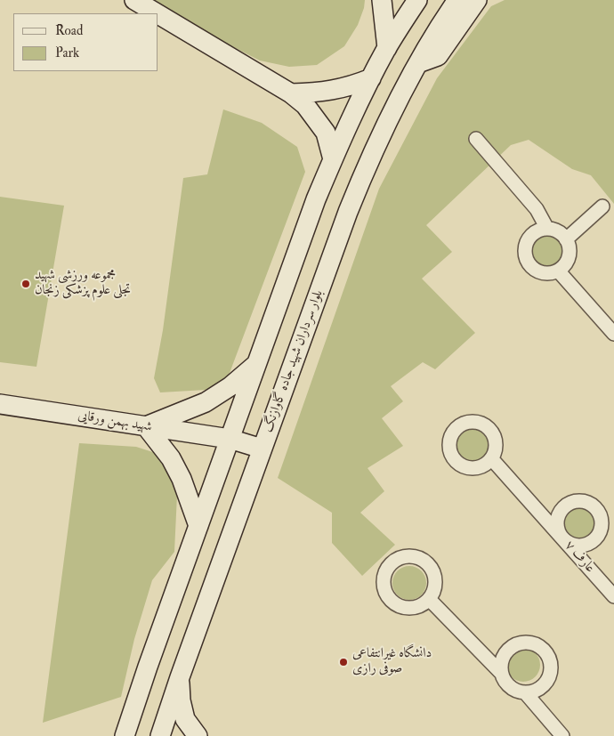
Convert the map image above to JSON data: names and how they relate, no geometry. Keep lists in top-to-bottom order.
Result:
{
  "streets": {
    "main road": ["بلوار سرداران شهید جاده گاوازنگ", "شهید بهمن ورقایی"],
    "street": ["عارف ۷"]
  },
  "crossings": [
    ["بلوار سرداران شهید جاده گاوازنگ", "شهید بهمن ورقایی"]
  ],
  "places": ["مجموعه ورزشی شهید تجلی علوم پزشکی زنجان", "دانشگاه غیرانتفاعی صوفی رازی"],
  "legend": ["Road", "Park"]
}
